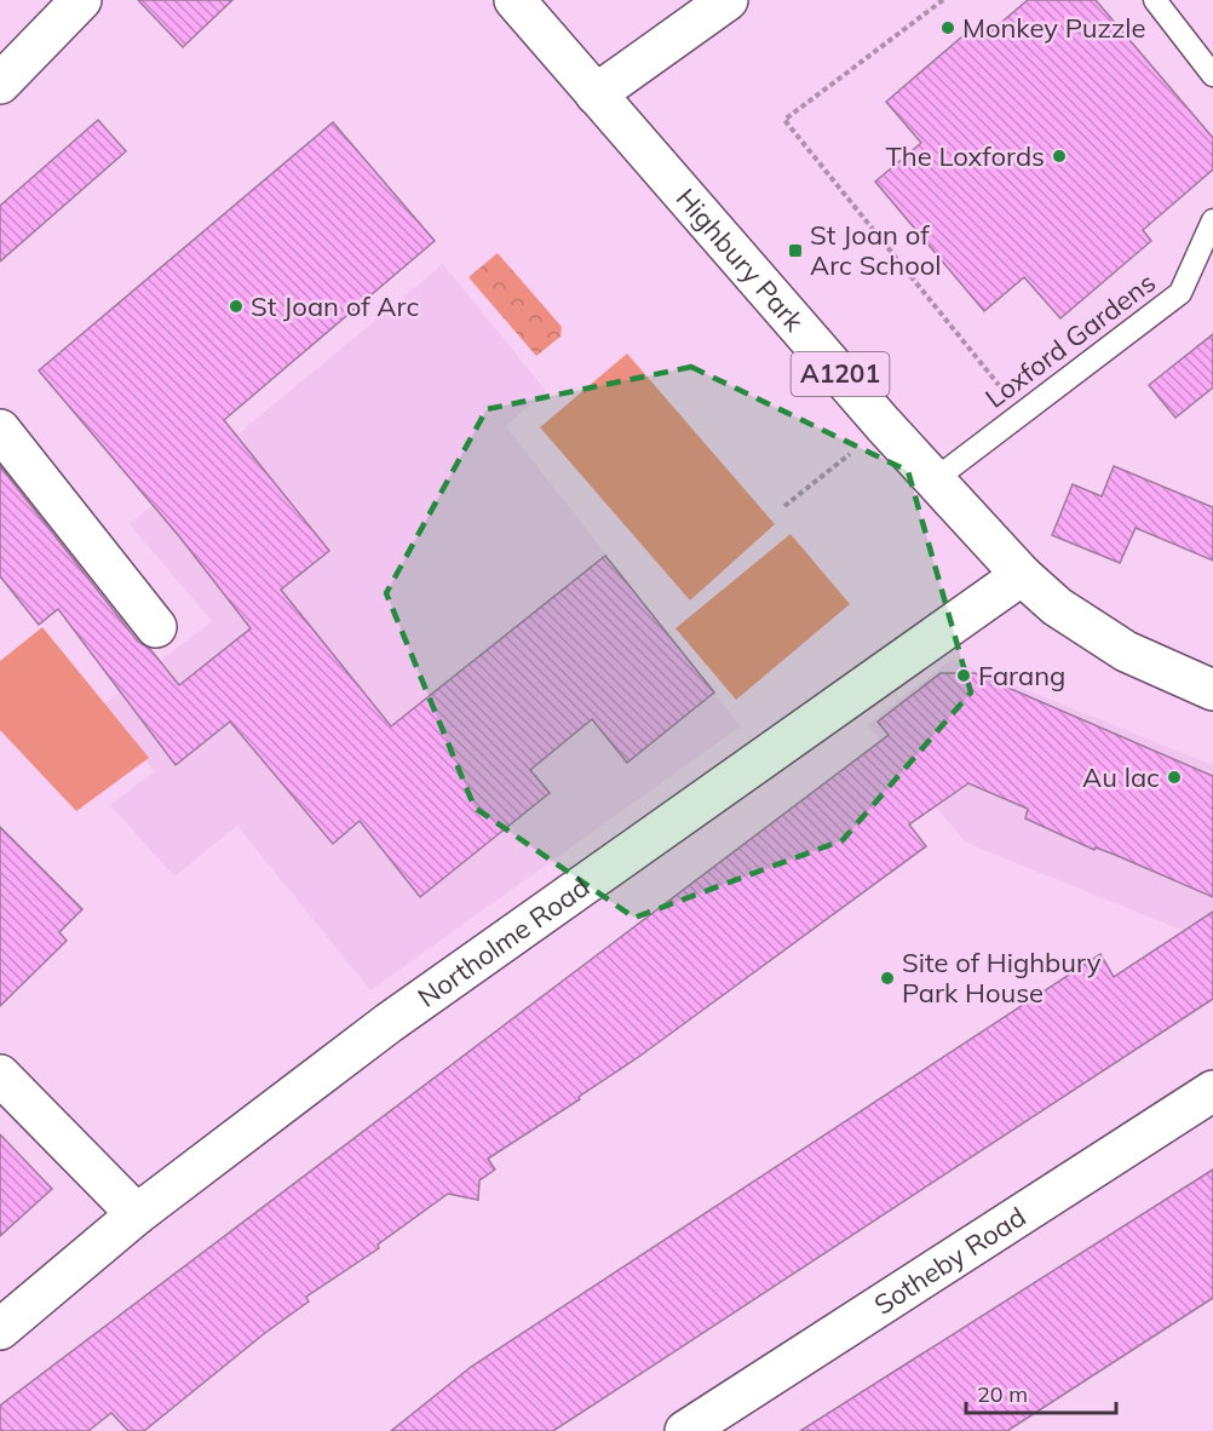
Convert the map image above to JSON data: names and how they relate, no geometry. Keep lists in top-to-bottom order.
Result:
{
  "streets": {
    "street": [
      "Highbury Park",
      "A1201",
      "Northolme Road",
      "Sotheby Road"
    ],
    "lane": ["Loxford Gardens"]
  },
  "crossings": [
    ["Highbury Park", "Loxford Gardens"],
    ["Highbury Park", "Northolme Road"]
  ],
  "places": {
    "other": [
      "Monkey Puzzle",
      "The Loxfords",
      "St Joan of Arc",
      "Farang",
      "Au lac",
      "Site of Highbury Park House"
    ],
    "transit": ["St Joan of Arc School"]
  },
  "scale_bar": "20 m"
}
